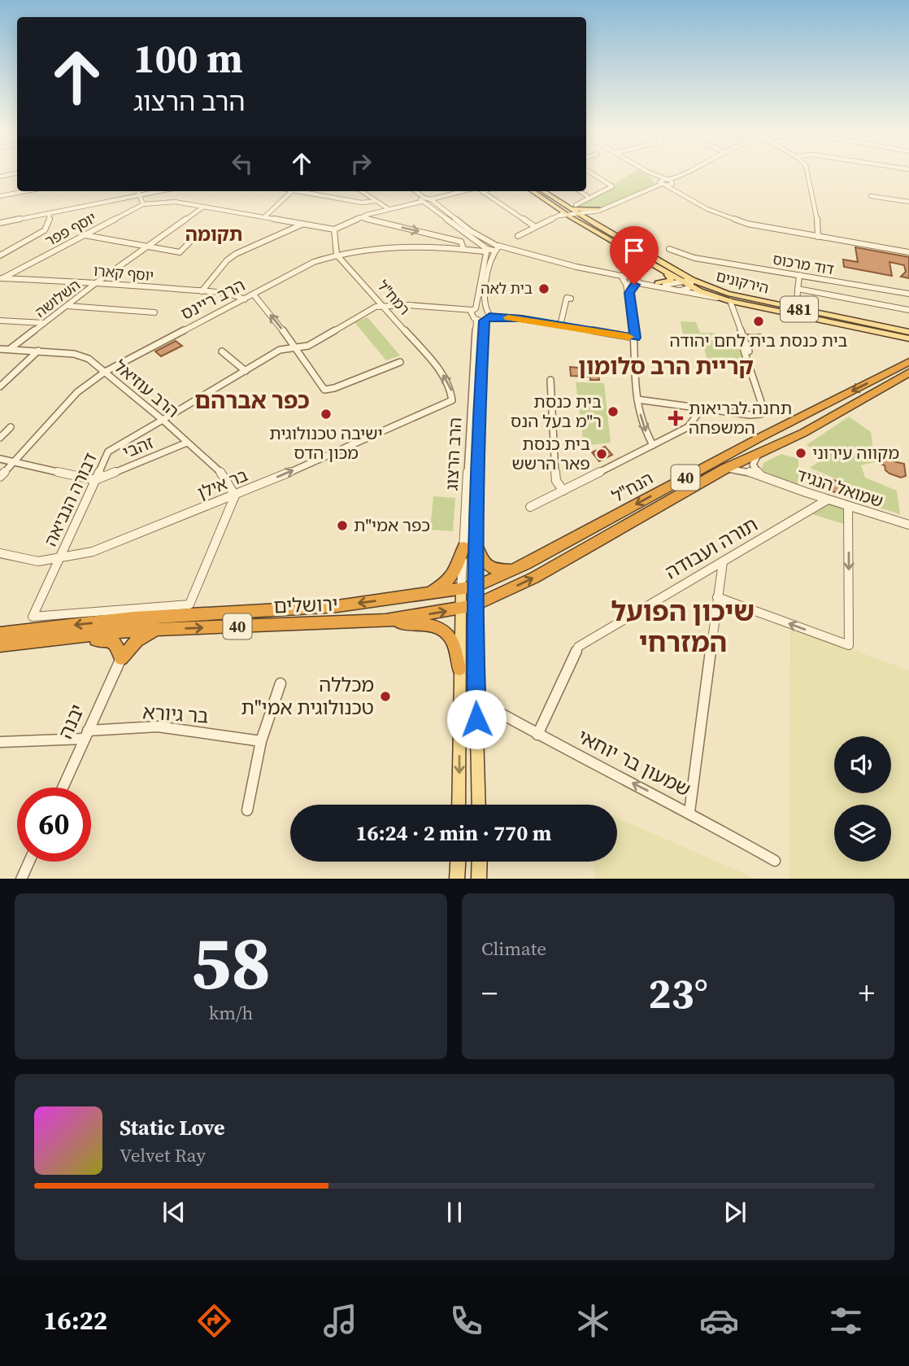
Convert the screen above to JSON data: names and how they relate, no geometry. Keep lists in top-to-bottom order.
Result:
{
  "streets": {
    "highway": ["40", "הנח\"ל", "ירושלים"],
    "main road": ["הירקונים", "481"],
    "street": [
      "יוסף פפר",
      "דוד מרכוס",
      "יוסף קארו",
      "רמח\"ל",
      "השלושה",
      "הרב ריינס",
      "הרב עוזיאל",
      "זהבי",
      "הרב הרצוג",
      "בר אילן",
      "שמואל הנגיד",
      "דבורה הנביאה",
      "תורה ועבודה",
      "בר גיורא",
      "יבנה",
      "שמעון בר יוחאי"
    ]
  },
  "crossings": [
    ["יוסף פפר", "יוסף קארו"],
    ["יוסף קארו", "השלושה"],
    ["יוסף קארו", "הרב ריינס"],
    ["הירקונים", "481"],
    ["רמח\"ל", "הרב ריינס"],
    ["רמח\"ל", "בר אילן"],
    ["רמח\"ל", "דבורה הנביאה"],
    ["השלושה", "הרב עוזיאל"],
    ["הרב ריינס", "הרב עוזיאל"],
    ["הרב עוזיאל", "זהבי"],
    ["הרב עוזיאל", "בר אילן"],
    ["הרב עוזיאל", "דבורה הנביאה"],
    ["זהבי", "דבורה הנביאה"],
    ["הרב הרצוג", "הנח\"ל"],
    ["הרב הרצוג", "ירושלים"],
    ["40", "הנח\"ל"],
    ["בר אילן", "דבורה הנביאה"],
    ["הנח\"ל", "שמואל הנגיד"],
    ["הנח\"ל", "ירושלים"],
    ["שמואל הנגיד", "תורה ועבודה"],
    ["תורה ועבודה", "שמעון בר יוחאי"],
    ["בר גיורא", "יבנה"]
  ],
  "one_way": ["רמח\"ל", "בר אילן", "שמעון בר יוחאי"],
  "districts": [
    "תקומה",
    "קריית הרב סלומון",
    "כפר אברהם",
    "שיכון הפועל המזרחי"
  ],
  "places": {
    "other": [
      "בית לאה",
      "בית כנסת בית לחם יהודה",
      "בית כנסת ר\"מ בעל הנס",
      "ישיבה טכנולוגית מכון הדס",
      "מקווה עירוני",
      "בית כנסת פאר הרשש",
      "כפר אמי\"ת",
      "מכללה טכנולוגית אמי\"ת"
    ],
    "health": ["תחנה לבריאות המשפחה"]
  },
  "page": {
    "turn": ["100 m", "הרב הרצוג"],
    "limit": "60",
    "trip": "16:24 · 2 min · 770 m",
    "tile": [
      ["58", "km/h"],
      "Climate"
    ],
    "heat": ["−", "23°", "+"],
    "song": ["Static Love", "Velvet Ray"],
    "tabs": "16:22"
  }
}
